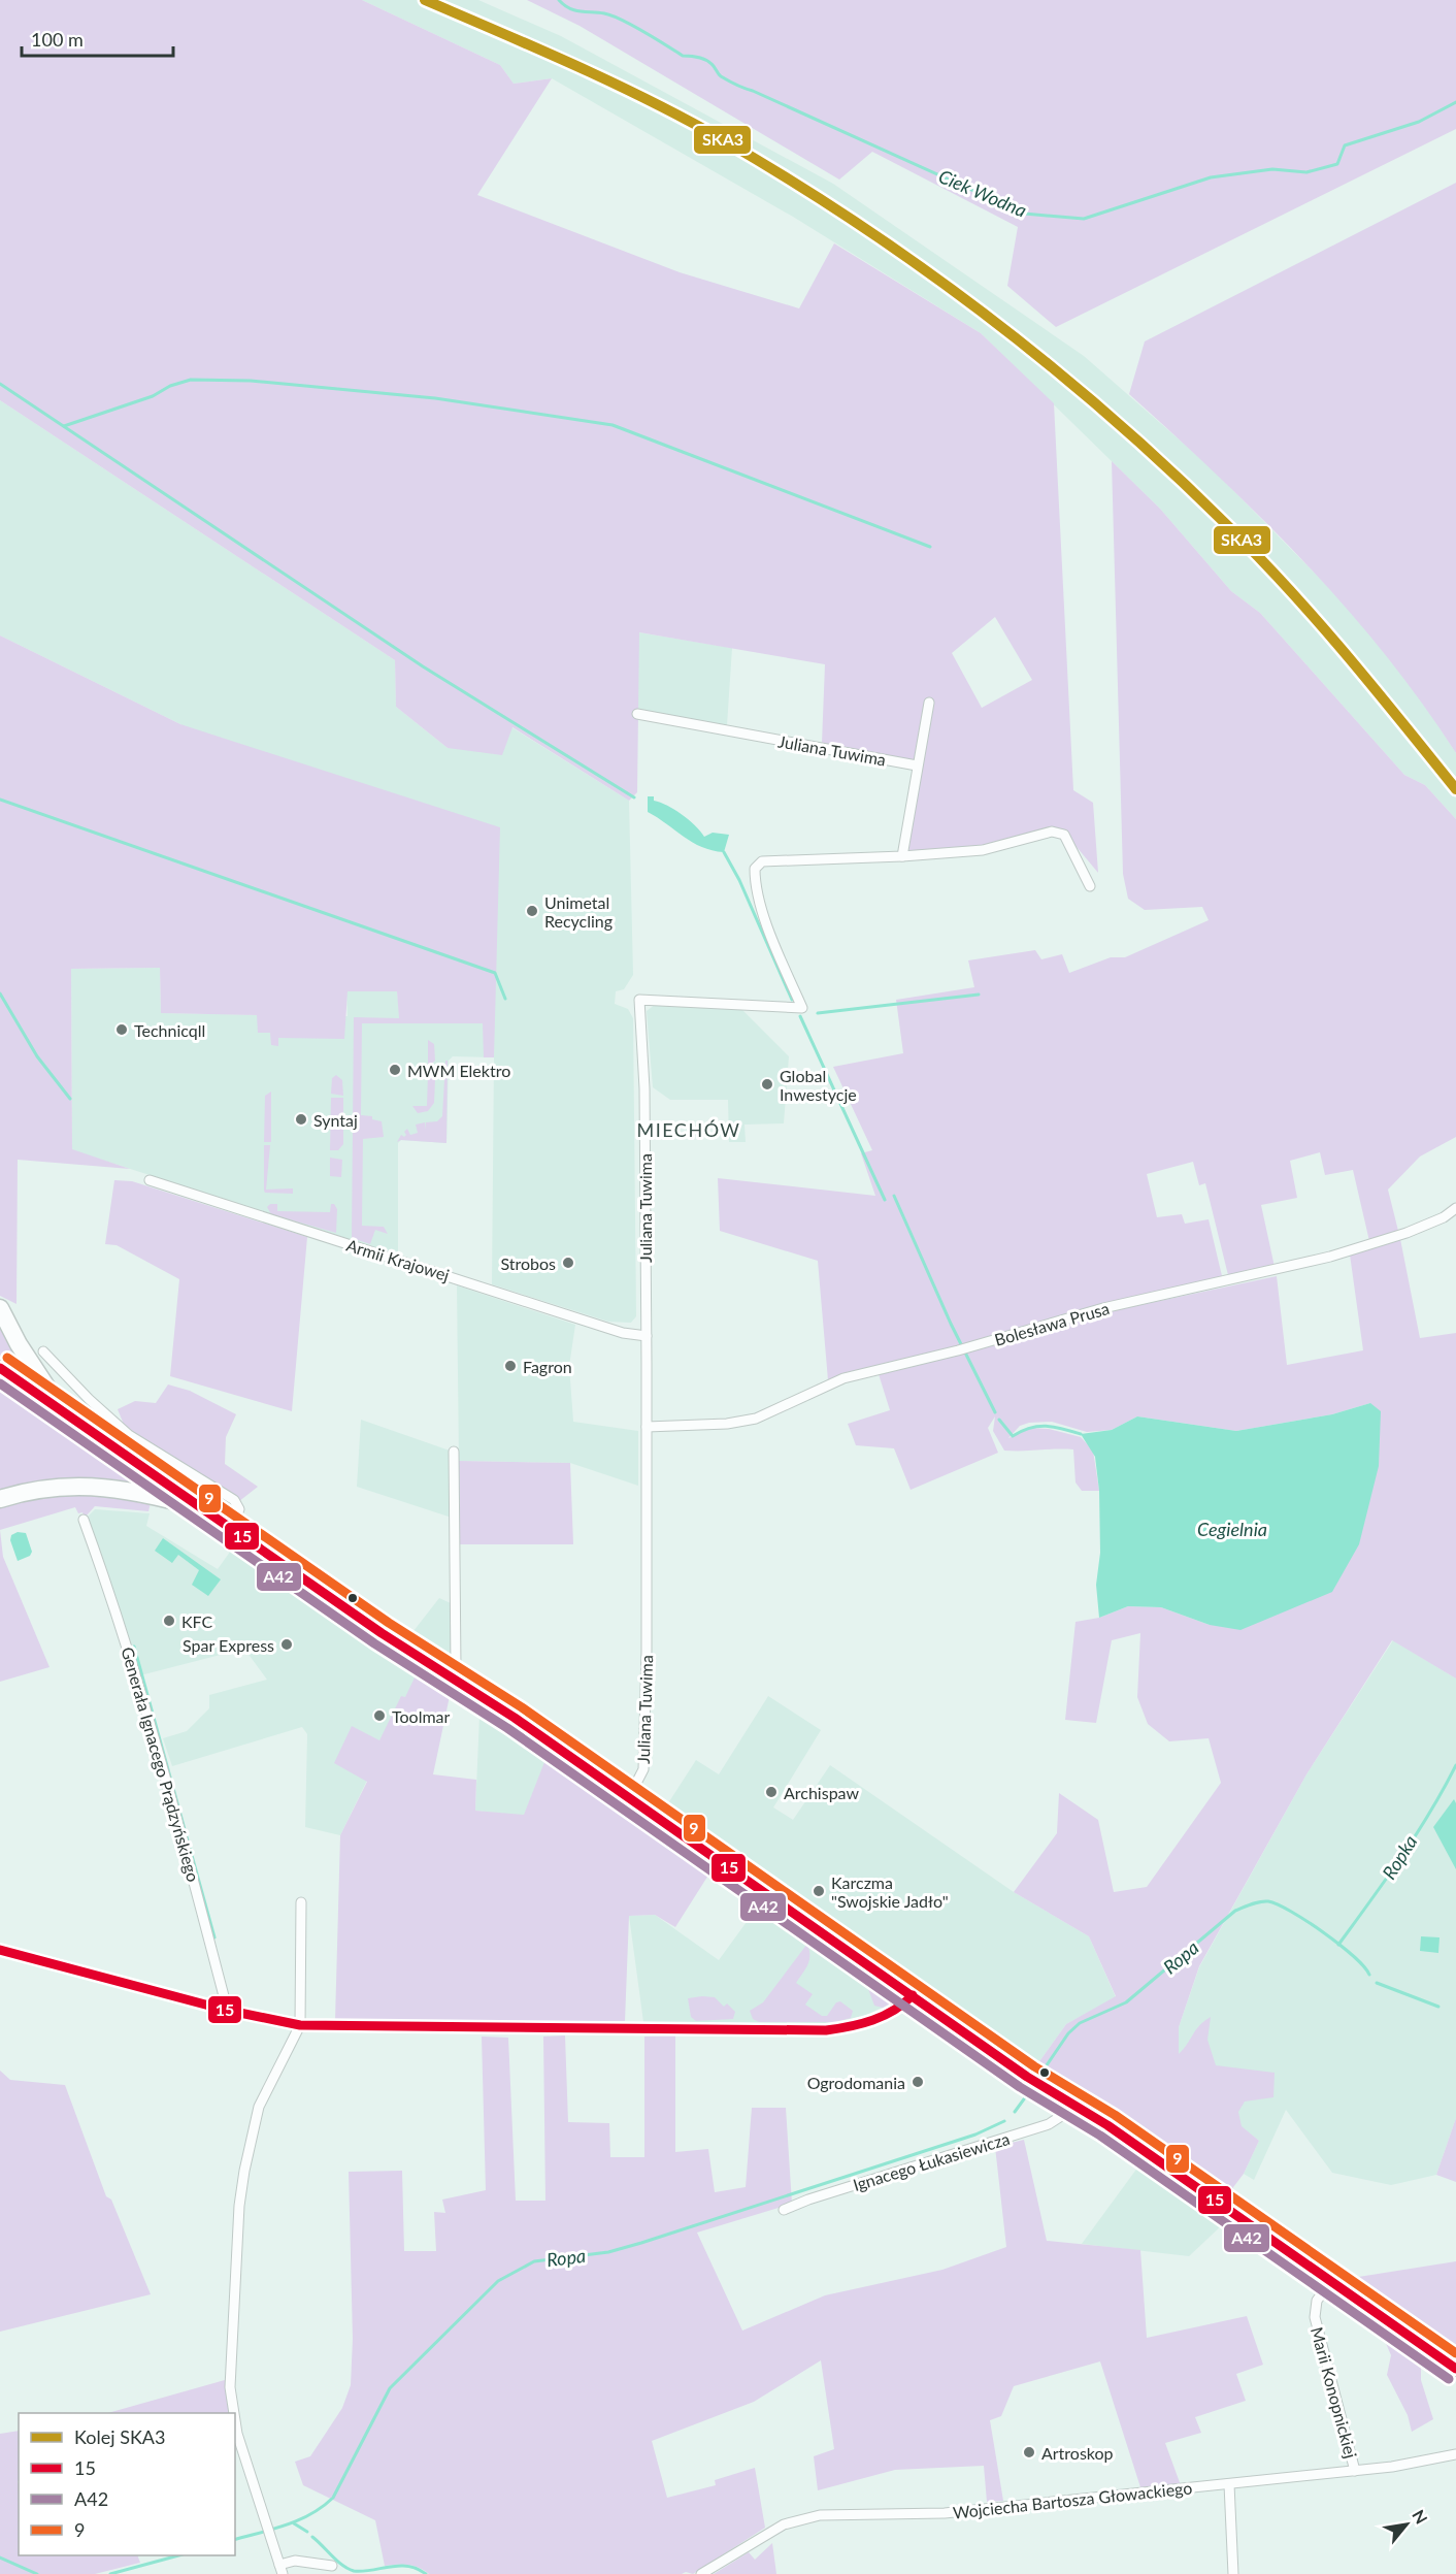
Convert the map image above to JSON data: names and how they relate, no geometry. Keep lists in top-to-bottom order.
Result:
{
  "streets": {
    "street": [
      "Juliana Tuwima",
      "Armii Krajowej",
      "Bolesława Prusa",
      "Generała Ignacego Prądzyńskiego",
      "Ignacego Łukasiewicza",
      "Marii Konopnickiej",
      "Wojciecha Bartosza Głowackiego"
    ]
  },
  "crossings": [
    ["Juliana Tuwima", "Armii Krajowej"],
    ["Juliana Tuwima", "Bolesława Prusa"],
    ["Marii Konopnickiej", "Wojciecha Bartosza Głowackiego"]
  ],
  "districts": ["MIECHÓW"],
  "water": [
    "Ciek Wodna",
    "Cegielnia",
    "Ropka",
    "Ropa"
  ],
  "places": [
    "Unimetal Recycling",
    "Technicqll",
    "MWM Elektro",
    "Global Inwestycje",
    "Syntaj",
    "Strobos",
    "Fagron",
    "KFC",
    "Spar Express",
    "Toolmar",
    "Archispaw",
    "Karczma \"Swojskie Jadło\"",
    "Ogrodomania",
    "Artroskop"
  ],
  "lines": [
    "rail line SKA3",
    "transit line 9",
    "transit line 15",
    "transit line A42"
  ],
  "legend": [
    "Kolej SKA3",
    "15",
    "A42",
    "9"
  ],
  "scale_bar": "100 m",
  "north": "top right"
}
